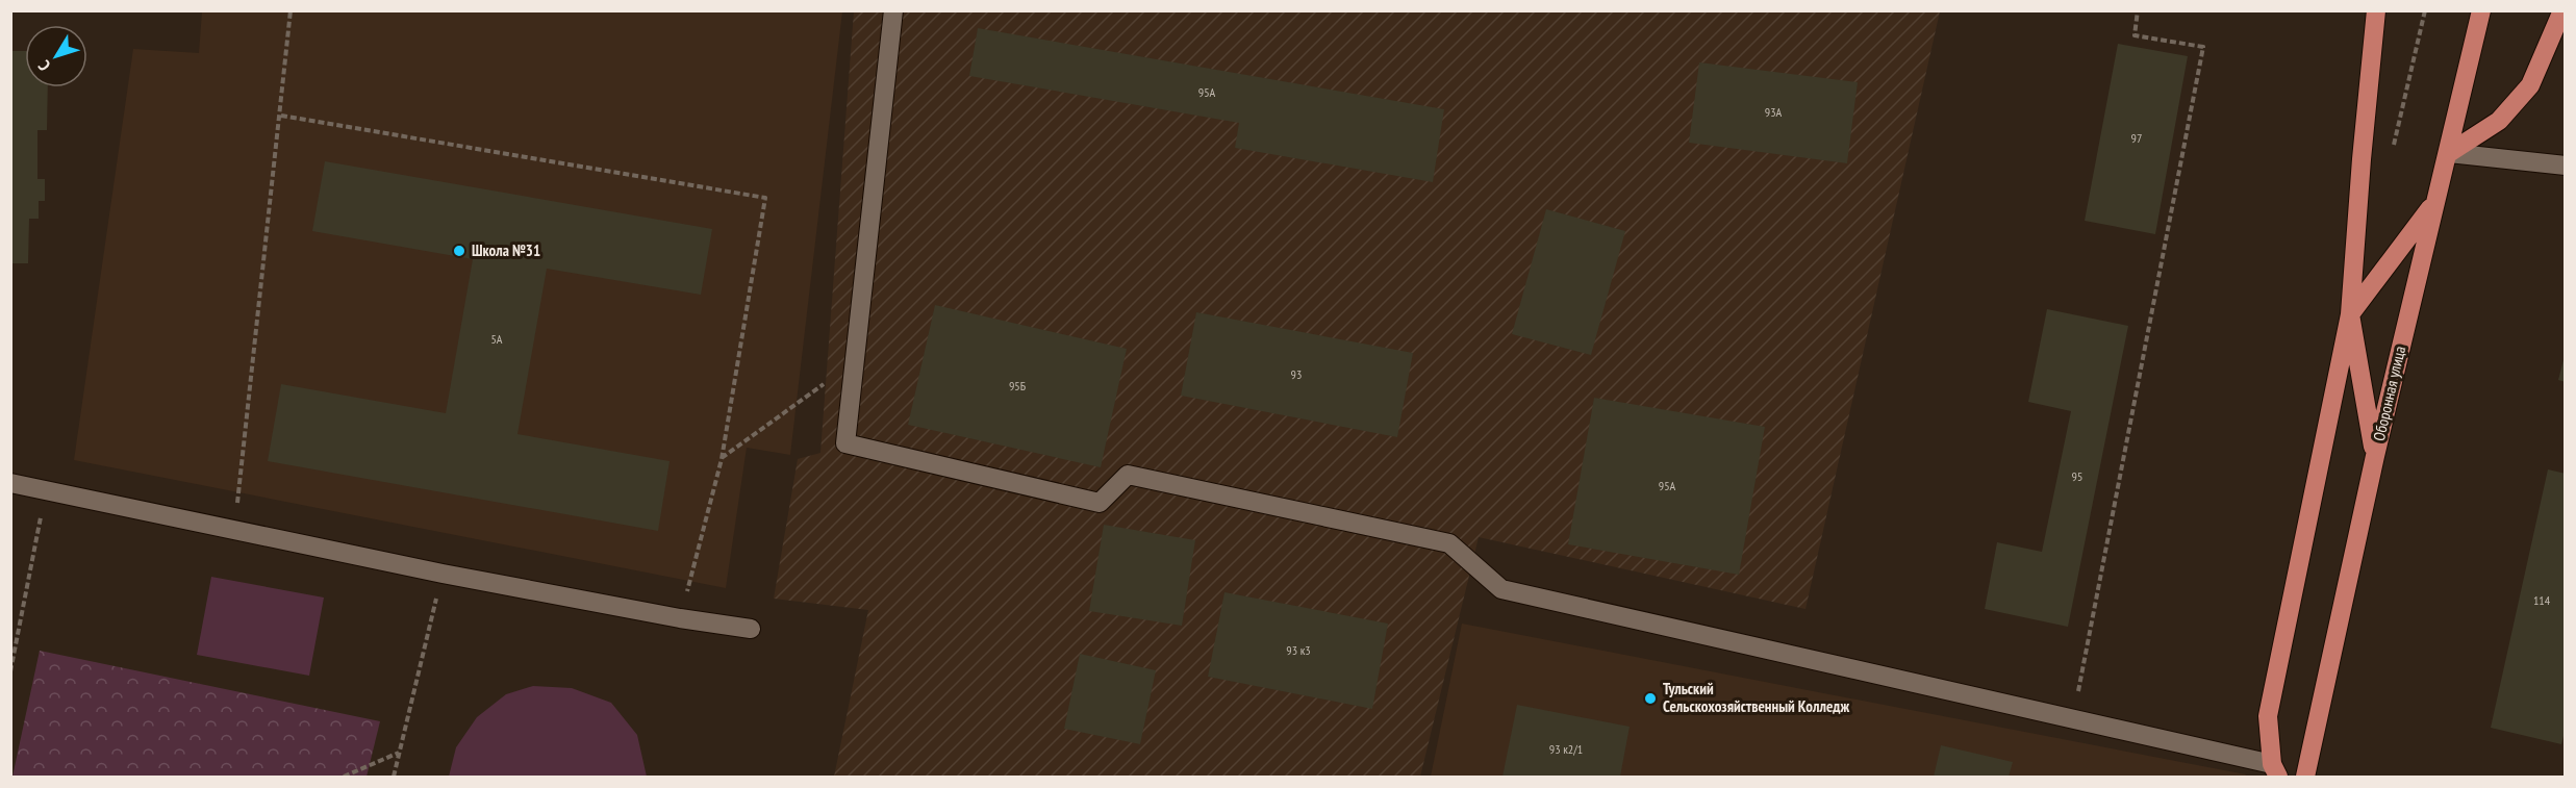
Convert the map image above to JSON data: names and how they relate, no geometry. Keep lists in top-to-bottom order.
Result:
{
  "streets": {
    "main road": ["Оборонная улица"]
  },
  "places": ["Школа №31", "Тульский Сельскохозяйственный Колледж"],
  "house_numbers": [
    "95А",
    "93А",
    "97",
    "5А",
    "93",
    "95Б",
    "95",
    "95А",
    "114",
    "93 к3",
    "93 к2/1"
  ],
  "north": "bottom left"
}
